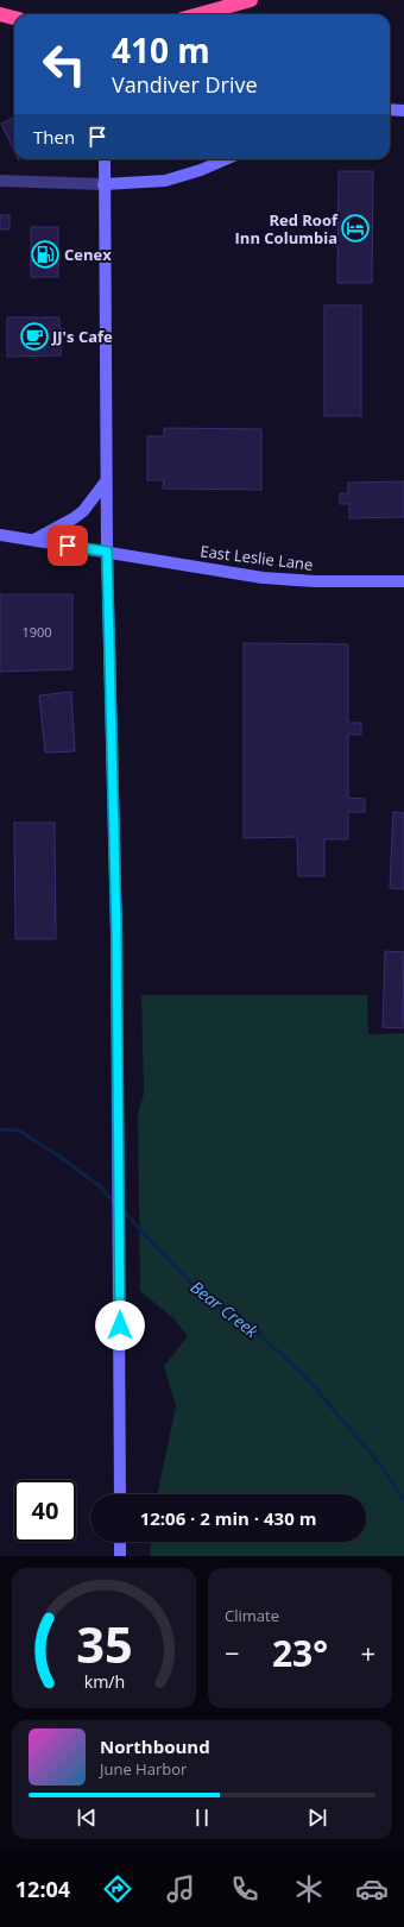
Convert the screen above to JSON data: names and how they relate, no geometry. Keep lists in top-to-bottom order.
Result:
{
  "streets": {
    "street": ["East Leslie Lane"]
  },
  "water": ["Bear Creek"],
  "places": {
    "hotel": ["Red Roof Inn Columbia"],
    "fuel station": ["Cenex"],
    "cafe": ["JJ's Cafe"]
  },
  "house_numbers": ["1900"],
  "page": {
    "turn": ["410 m", "Vandiver Drive"],
    "then": "Then",
    "limit": "40",
    "trip": "12:06 · 2 min · 430 m",
    "tile": "Climate",
    "heat": ["−", "23°", "+"],
    "song": ["Northbound", "June Harbor"],
    "tabs": "12:04",
    "gauge": ["35", "km/h"]
  }
}
